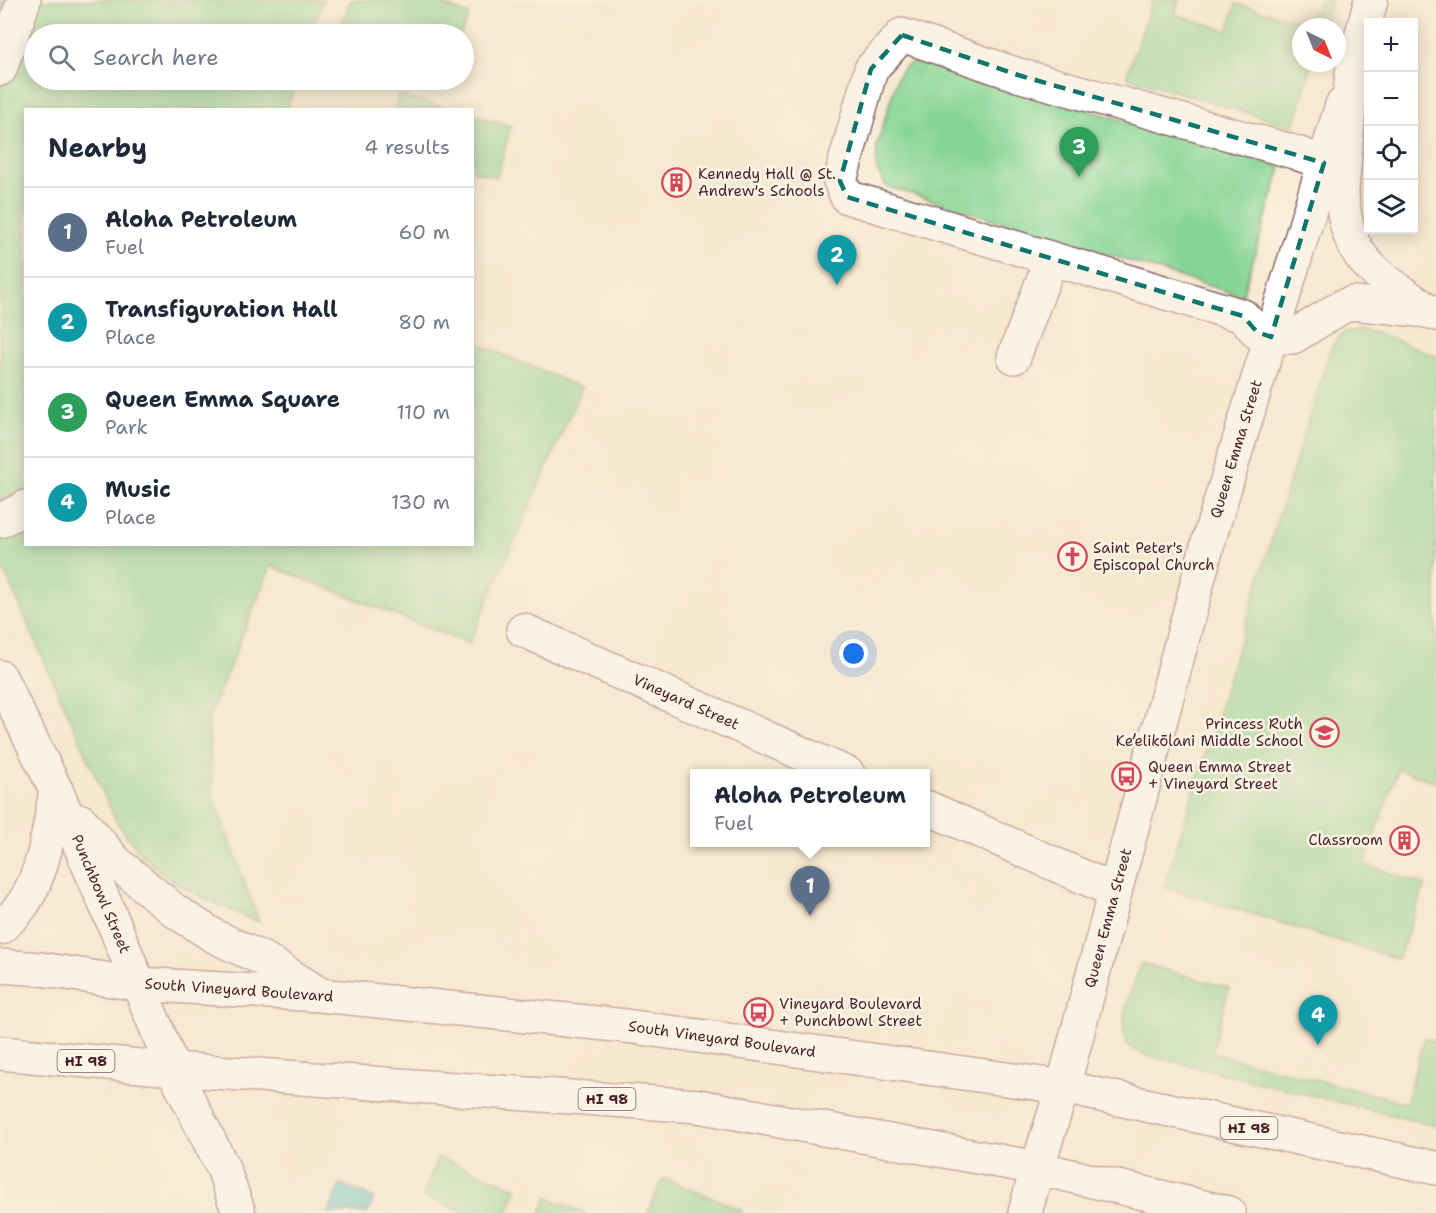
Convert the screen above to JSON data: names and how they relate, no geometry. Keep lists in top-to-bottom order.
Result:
{
  "streets": {
    "main road": [
      "Queen Emma Street",
      "Vineyard Street",
      "Punchbowl Street",
      "South Vineyard Boulevard",
      "HI 98"
    ]
  },
  "crossings": [
    ["Queen Emma Street", "South Vineyard Boulevard"],
    ["Queen Emma Street", "HI 98"],
    ["Punchbowl Street", "South Vineyard Boulevard"],
    ["Punchbowl Street", "HI 98"]
  ],
  "places": {
    "building": ["Kennedy Hall @ St. Andrew's Schools", "Classroom"],
    "church": ["Saint Peter's Episcopal Church"],
    "school or university": ["Princess Ruth Ke’elikōlani Middle School"],
    "bus stop": ["Queen Emma Street + Vineyard Street", "Vineyard Boulevard + Punchbowl Street"]
  },
  "north": "bottom right",
  "page": {
    "map_buttons": ["+", "−"],
    "search": "Search here",
    "heading": ["Nearby", "4 results"],
    "pins": [
      "3",
      "2",
      "1",
      "4"
    ],
    "list": [
      {
        "mark": "1",
        "name": "Aloha Petroleum",
        "note": "Fuel",
        "value": "60 m"
      },
      {
        "mark": "2",
        "name": "Transfiguration Hall",
        "note": "Place",
        "value": "80 m"
      },
      {
        "mark": "3",
        "name": "Queen Emma Square",
        "note": "Park",
        "value": "110 m"
      },
      {
        "mark": "4",
        "name": "Music",
        "note": "Place",
        "value": "130 m"
      }
    ],
    "popup": ["Aloha Petroleum", "Fuel"]
  }
}
